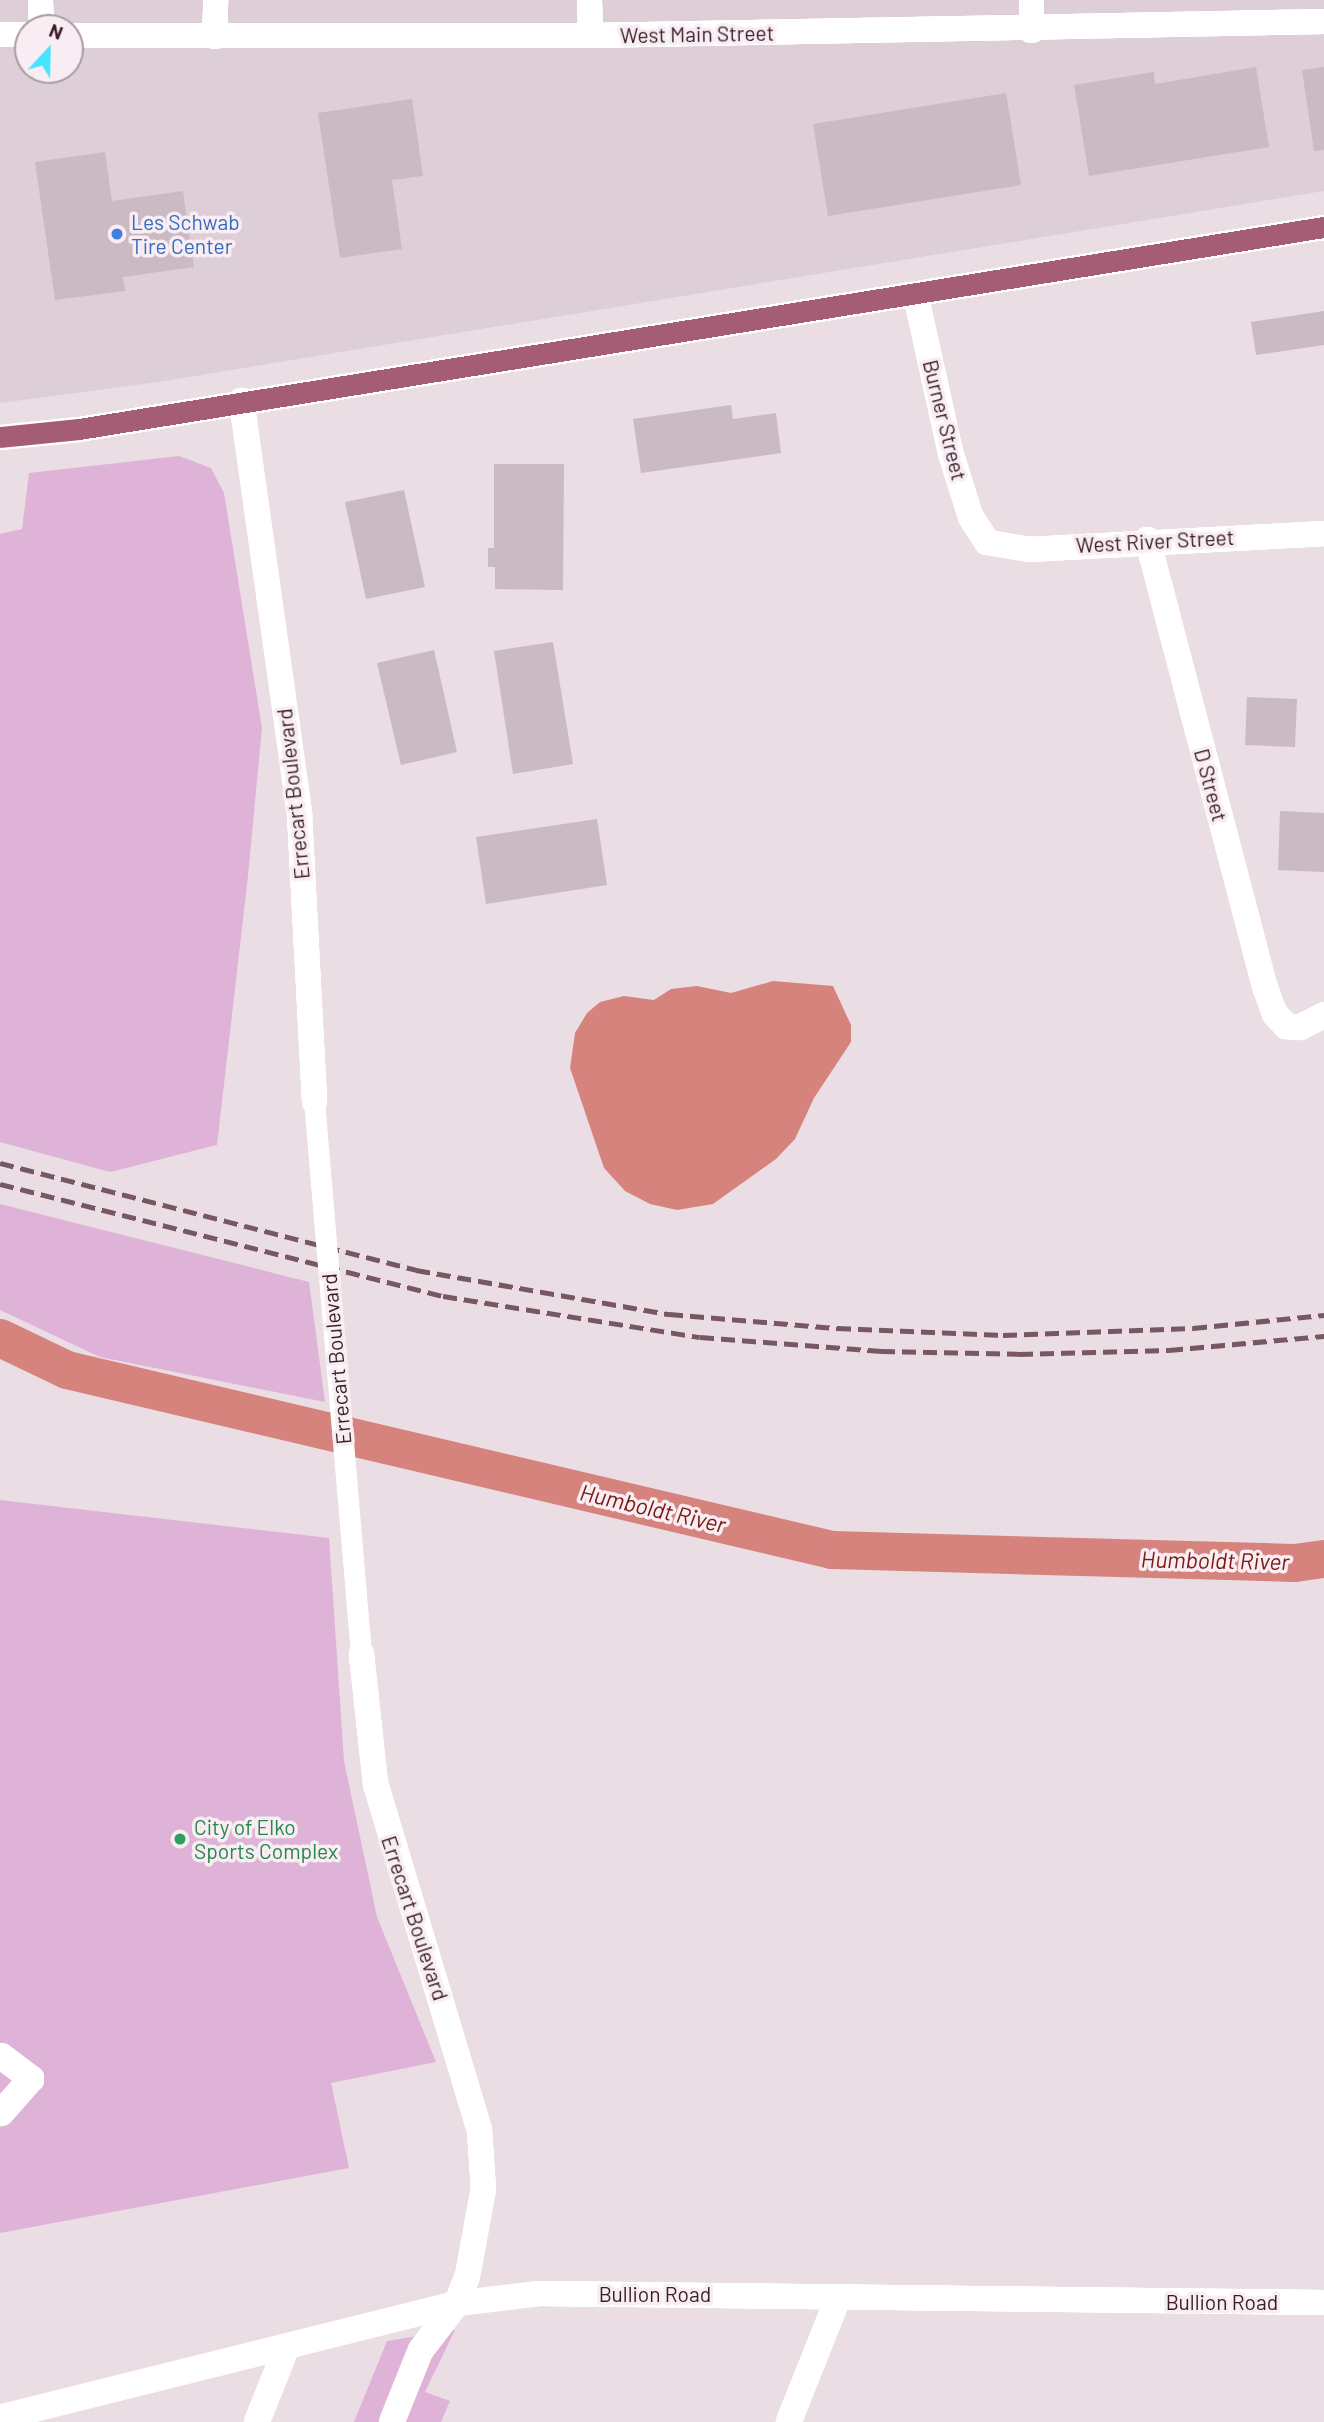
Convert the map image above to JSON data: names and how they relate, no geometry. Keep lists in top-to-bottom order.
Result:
{
  "streets": {
    "street": [
      "West Main Street",
      "Burner Street",
      "West River Street",
      "D Street",
      "Errecart Boulevard",
      "Bullion Road"
    ]
  },
  "crossings": [
    ["Burner Street", "West River Street"],
    ["West River Street", "D Street"],
    ["Errecart Boulevard", "Bullion Road"]
  ],
  "water": ["Humboldt River"],
  "places": ["Les Schwab Tire Center", "City of Elko Sports Complex"],
  "north": "top"
}
